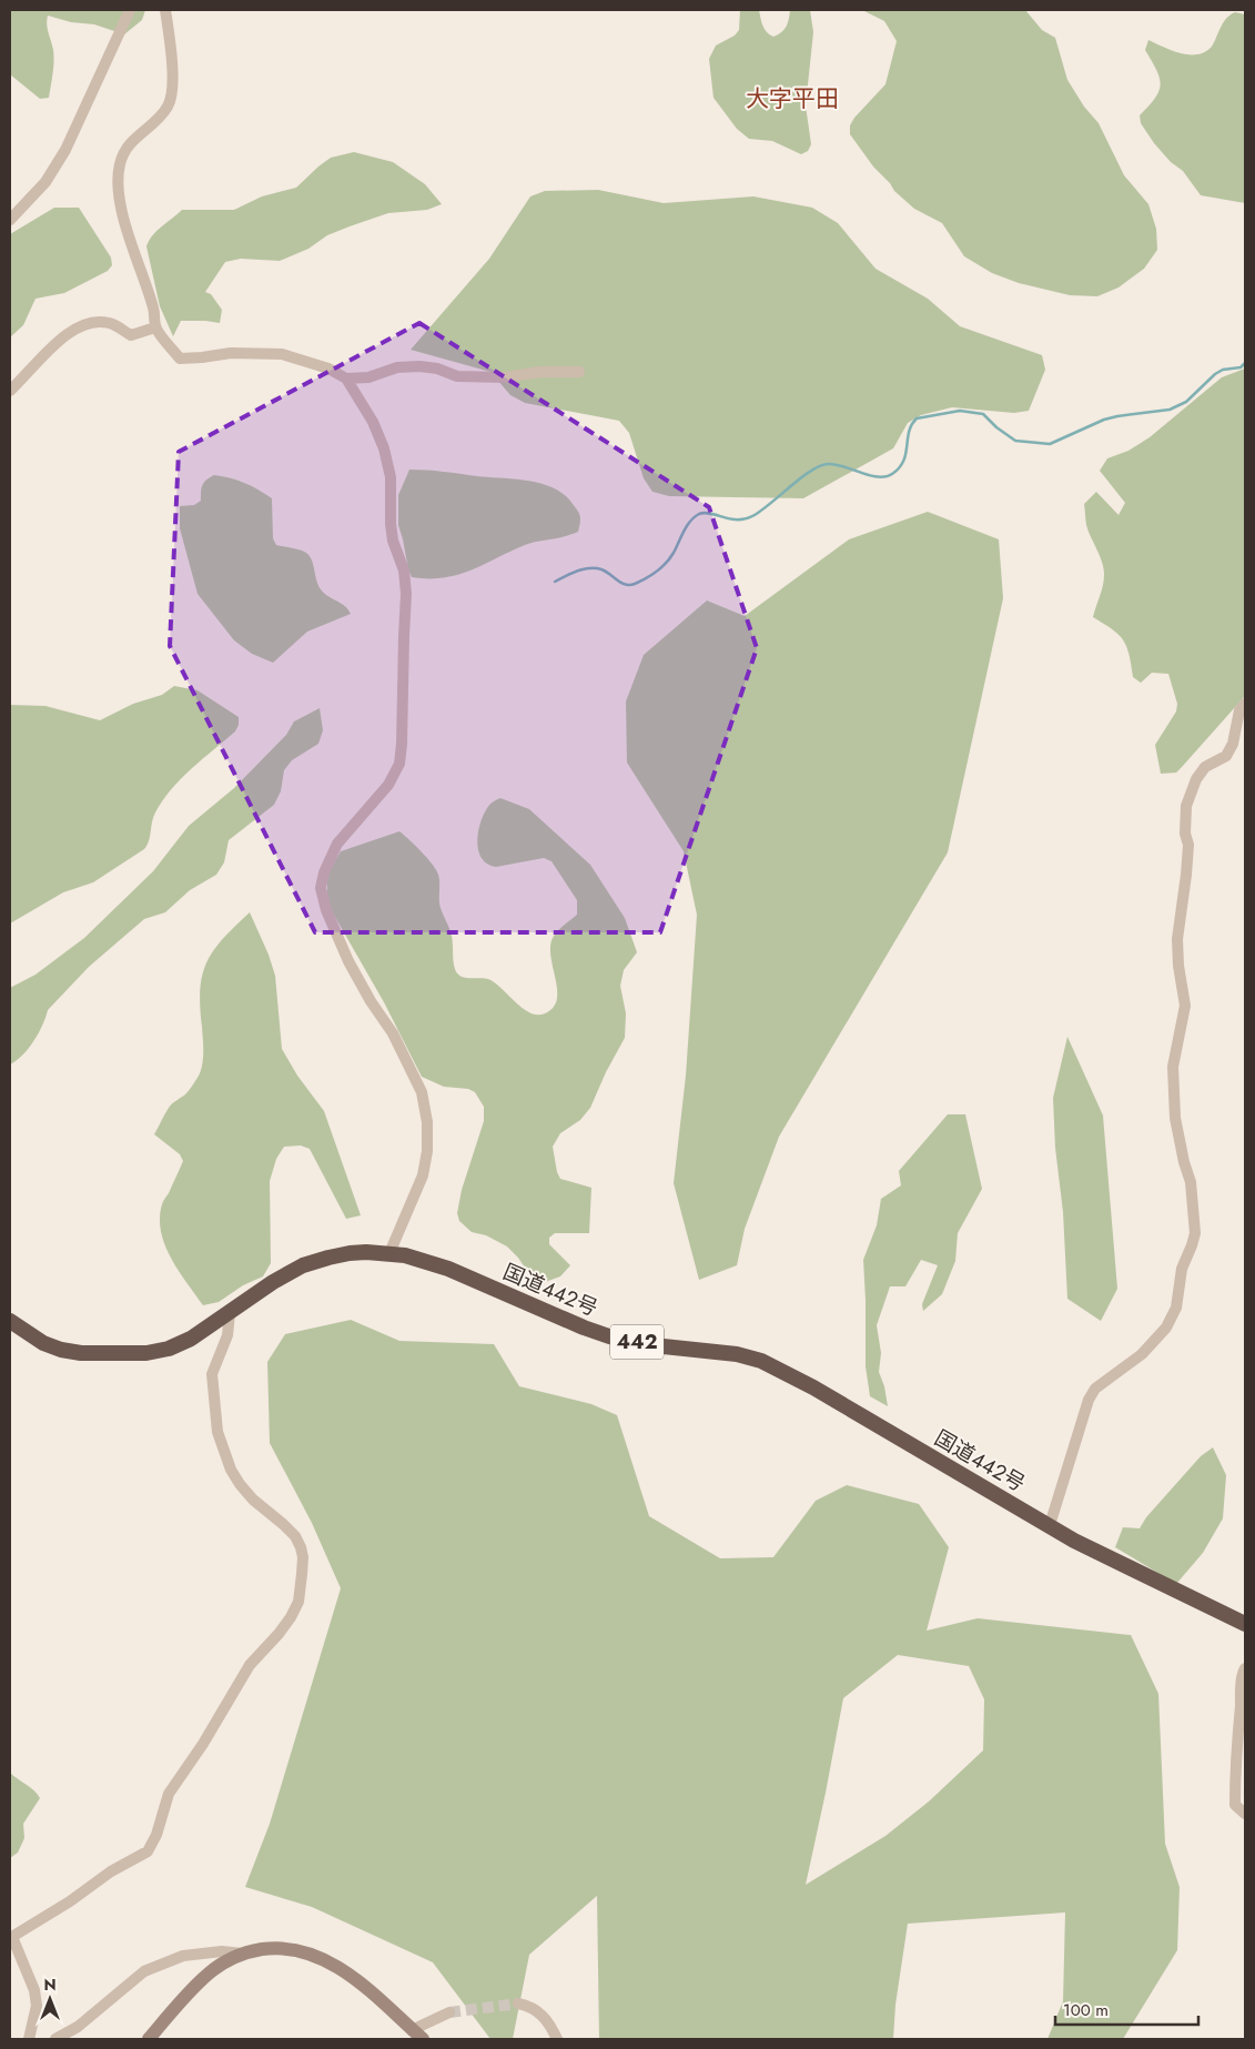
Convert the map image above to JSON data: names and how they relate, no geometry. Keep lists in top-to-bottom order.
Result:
{
  "streets": {
    "highway": ["国道442号", "442"]
  },
  "districts": ["大字平田"],
  "scale_bar": "100 m",
  "north": "top"
}
